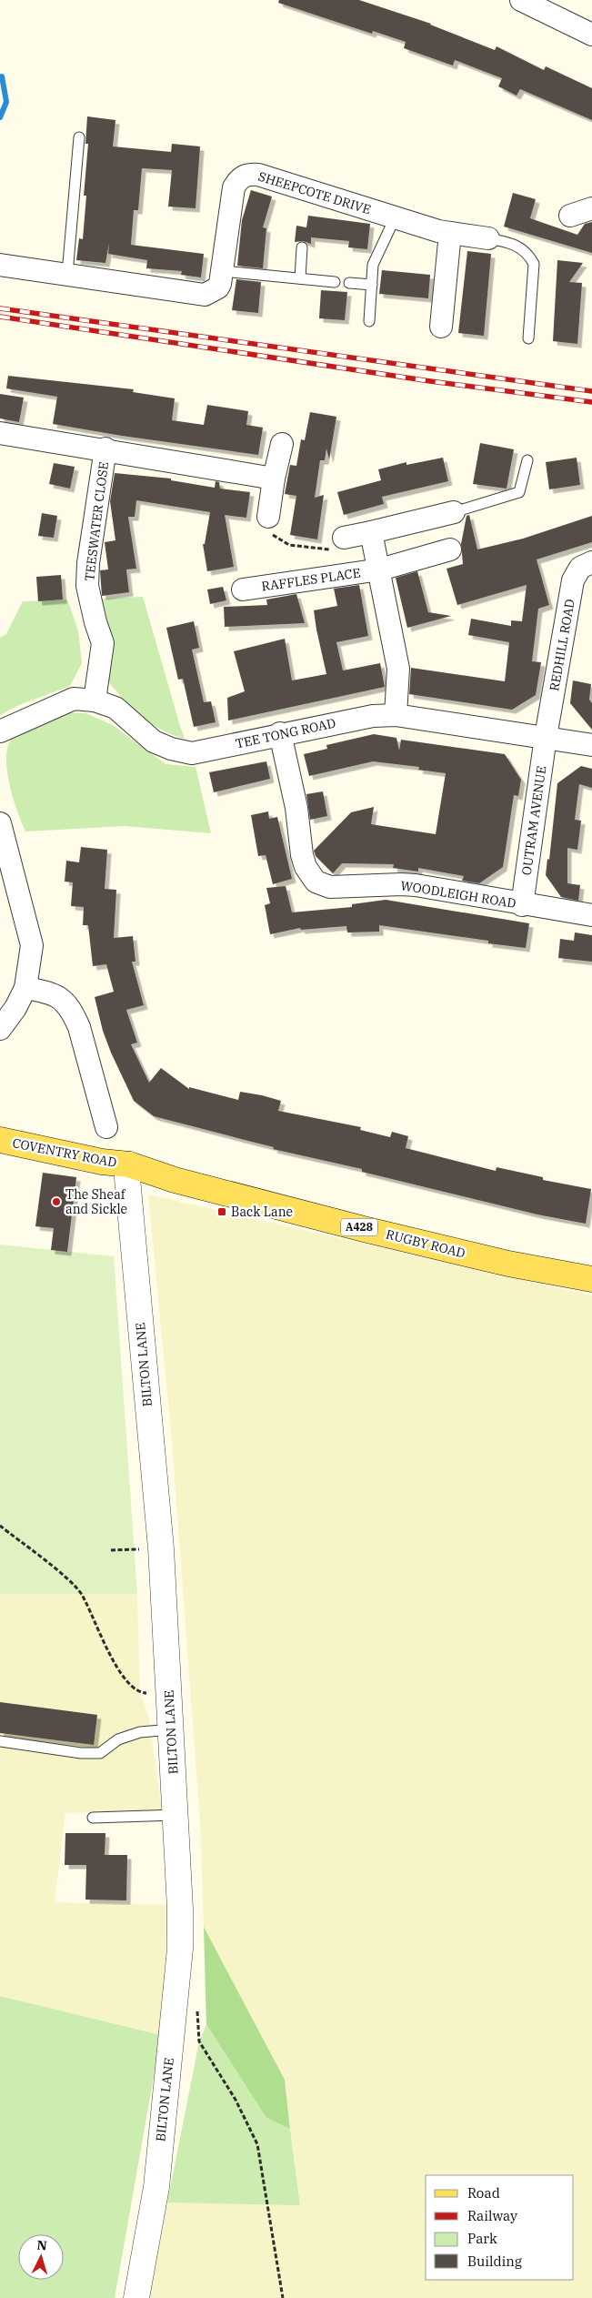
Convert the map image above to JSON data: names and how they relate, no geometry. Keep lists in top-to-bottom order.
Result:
{
  "streets": {
    "main road": ["COVENTRY ROAD", "A428", "RUGBY ROAD"],
    "street": [
      "SHEEPCOTE DRIVE",
      "TEESWATER CLOSE",
      "RAFFLES PLACE",
      "REDHILL ROAD",
      "TEE TONG ROAD",
      "OUTRAM AVENUE",
      "WOODLEIGH ROAD",
      "BILTON LANE"
    ]
  },
  "crossings": [
    ["TEESWATER CLOSE", "TEE TONG ROAD"],
    ["REDHILL ROAD", "TEE TONG ROAD"],
    ["REDHILL ROAD", "OUTRAM AVENUE"],
    ["TEE TONG ROAD", "OUTRAM AVENUE"],
    ["TEE TONG ROAD", "WOODLEIGH ROAD"],
    ["OUTRAM AVENUE", "WOODLEIGH ROAD"],
    ["COVENTRY ROAD", "RUGBY ROAD"],
    ["COVENTRY ROAD", "BILTON LANE"],
    ["RUGBY ROAD", "BILTON LANE"]
  ],
  "places": {
    "other": ["The Sheaf and Sickle"],
    "transit": ["Back Lane"]
  },
  "legend": [
    "Road",
    "Railway",
    "Park",
    "Building"
  ],
  "north": "top"
}
